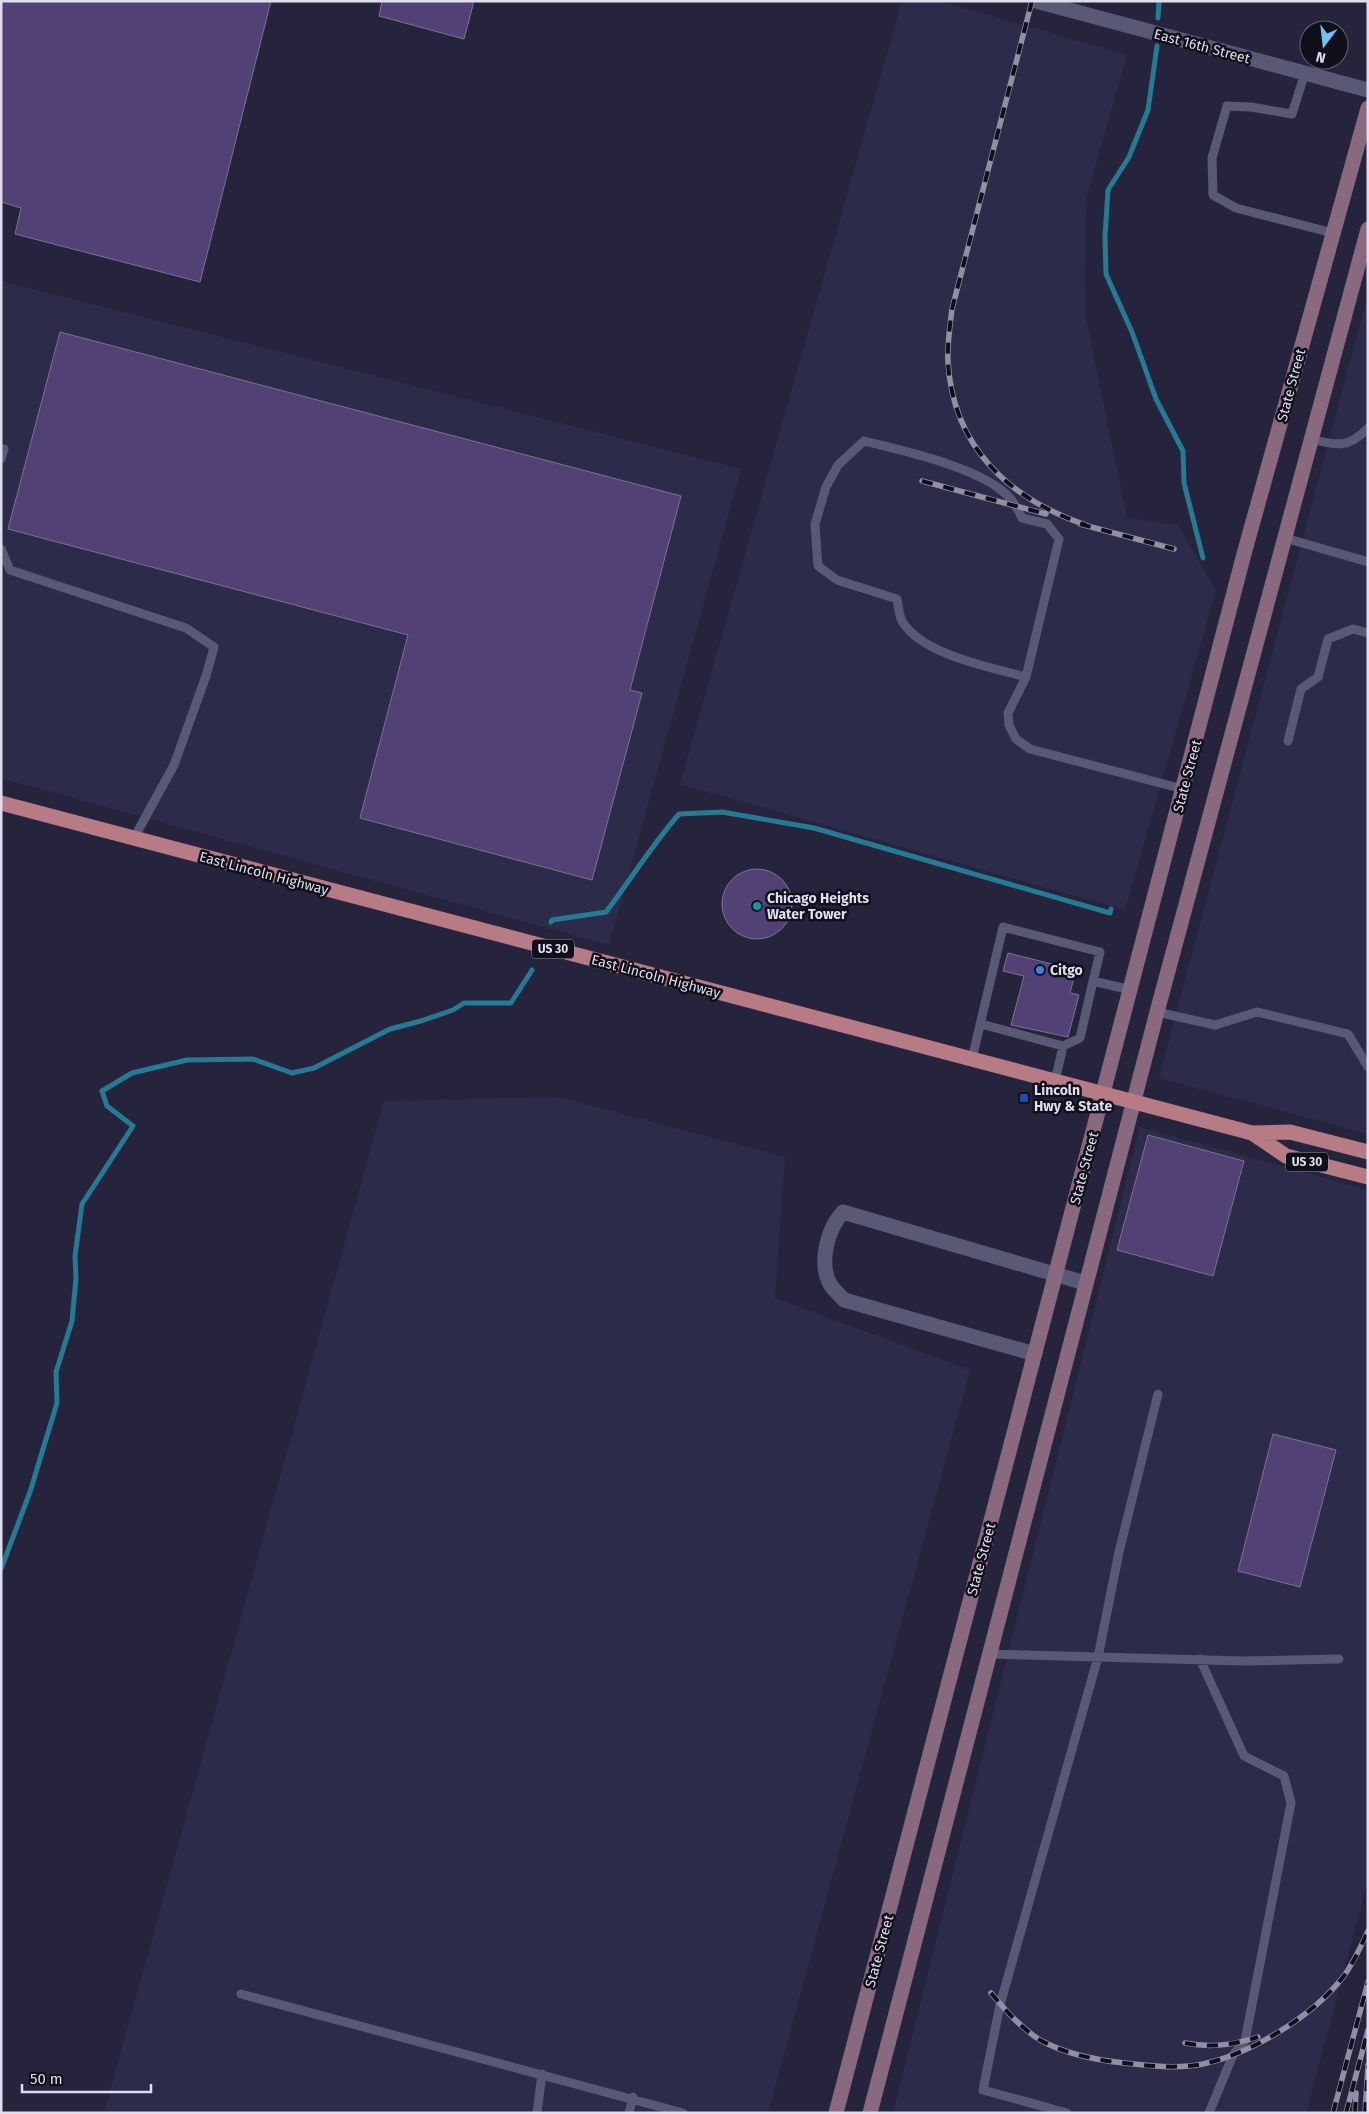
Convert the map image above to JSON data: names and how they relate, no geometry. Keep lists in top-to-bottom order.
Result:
{
  "streets": {
    "main road": ["East Lincoln Highway", "US 30"],
    "street": ["East 16th Street", "State Street"]
  },
  "crossings": [
    ["State Street", "East Lincoln Highway"]
  ],
  "places": {
    "other": ["Chicago Heights Water Tower", "Citgo"],
    "transit": ["Lincoln Hwy & State"]
  },
  "scale_bar": "50 m",
  "north": "bottom"
}
